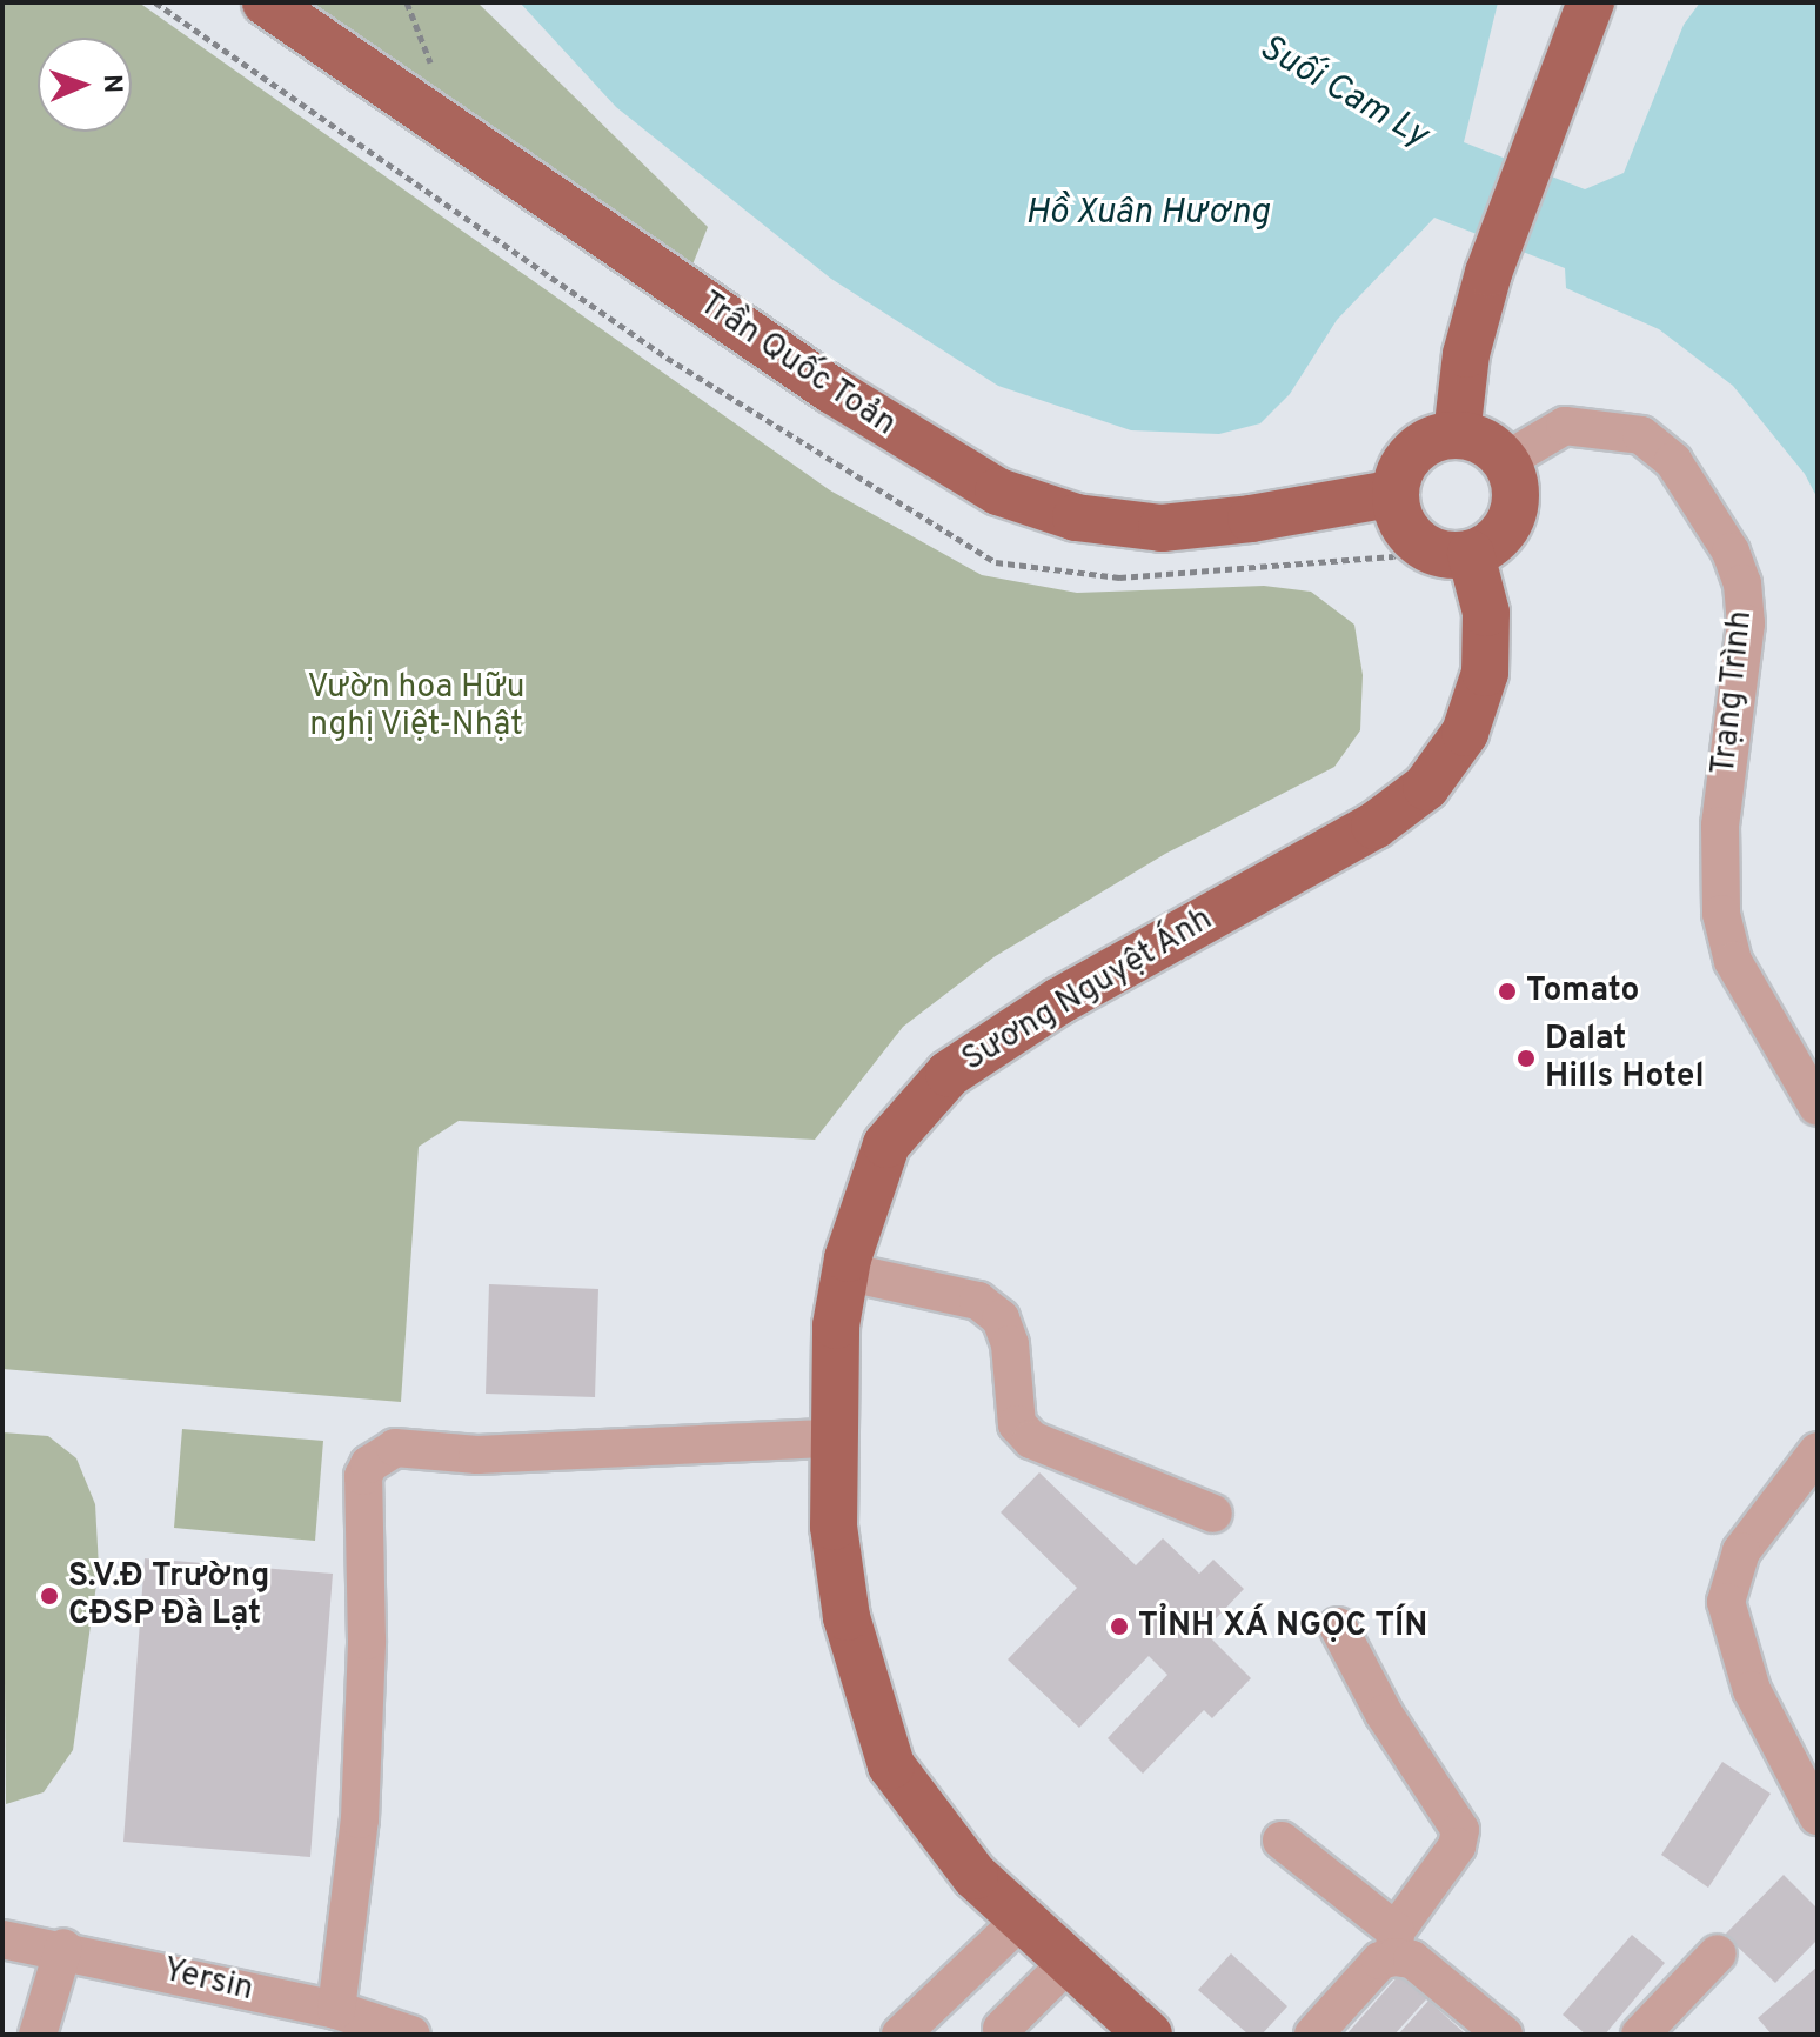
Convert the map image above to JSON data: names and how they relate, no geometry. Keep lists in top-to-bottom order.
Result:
{
  "streets": {
    "main road": ["Trần Quốc Toản", "Sương Nguyệt Ánh"],
    "street": ["Trạng Trình", "Yersin"]
  },
  "crossings": [
    ["Trần Quốc Toản", "Trạng Trình"],
    ["Trần Quốc Toản", "Sương Nguyệt Ánh"],
    ["Trạng Trình", "Sương Nguyệt Ánh"]
  ],
  "water": ["Suối Cam Ly", "Hồ Xuân Hương"],
  "parks": ["Vườn hoa Hữu nghị Việt-Nhật"],
  "places": [
    "Tomato",
    "Dalat Hills Hotel",
    "S.V.Đ Trường CĐSP Đà Lạt",
    "TỈNH XÁ NGỌC TÍN"
  ],
  "north": "right"
}
